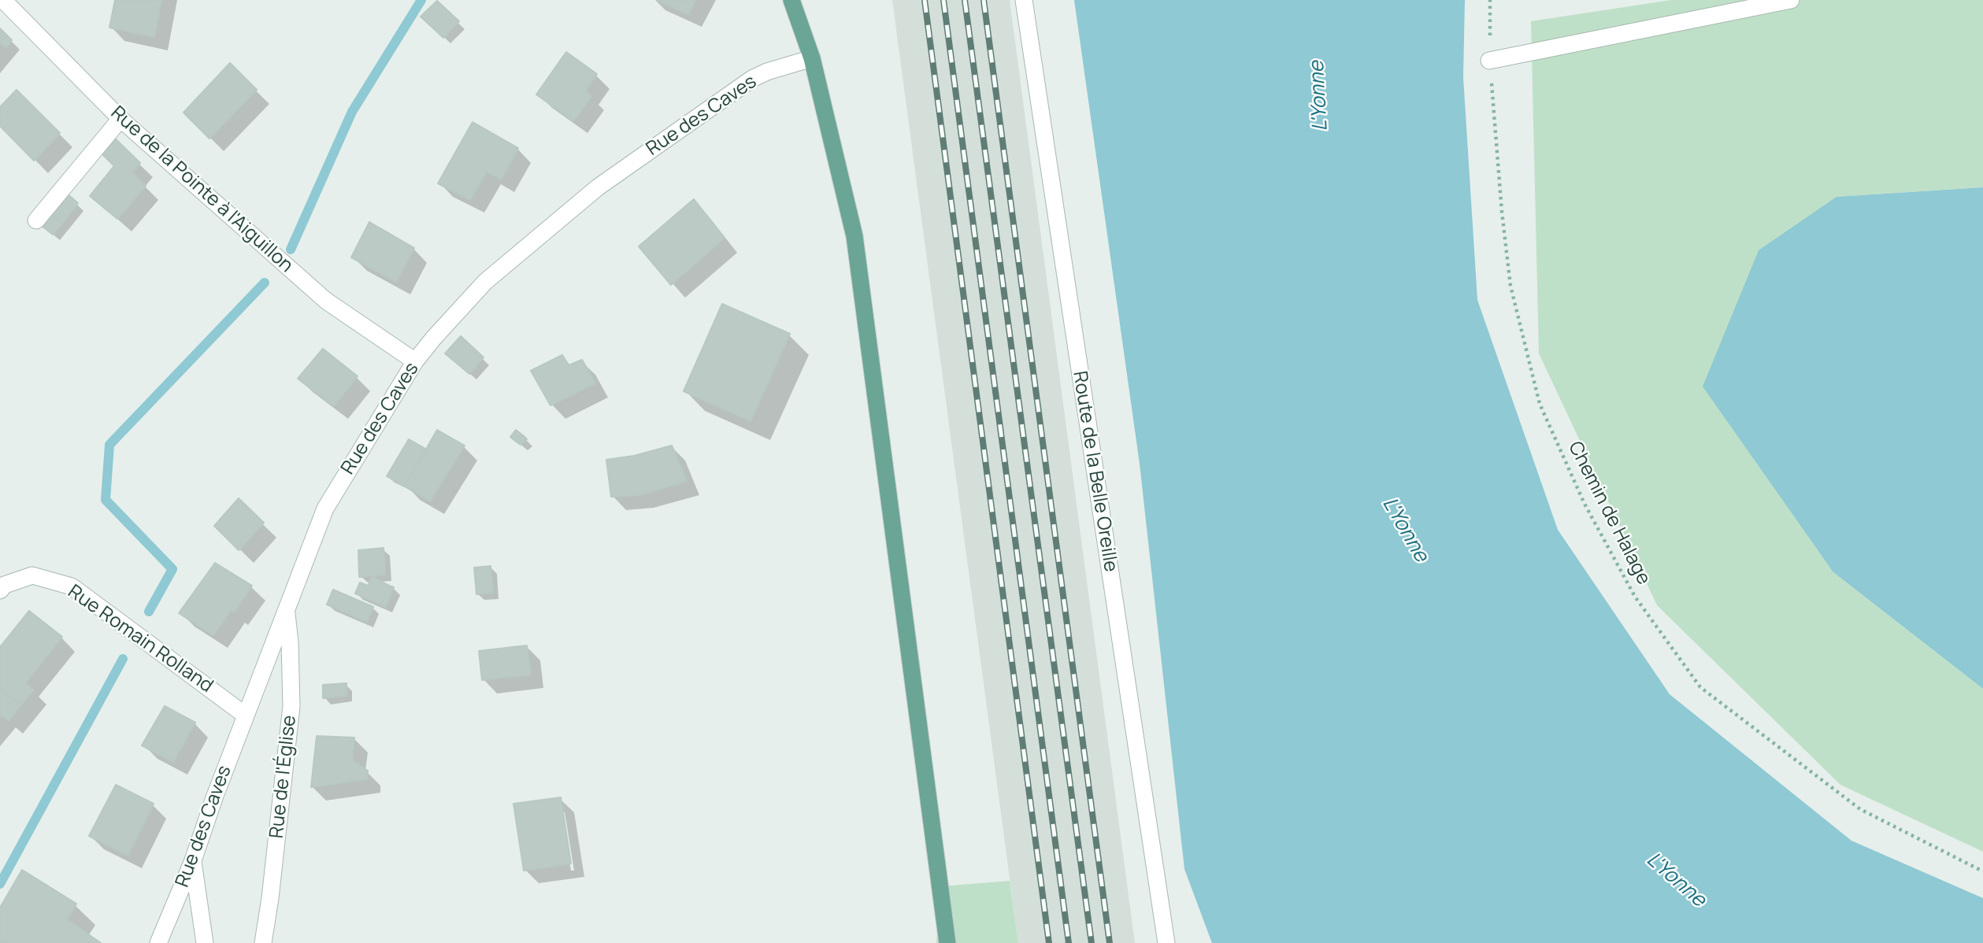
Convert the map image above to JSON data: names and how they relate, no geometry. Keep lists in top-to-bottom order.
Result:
{
  "streets": {
    "street": [
      "Rue des Caves",
      "Rue de la Pointe à l'Aiguillon",
      "Route de la Belle Oreille",
      "Rue Romain Rolland",
      "Rue de l'Église"
    ],
    "path": ["Chemin de Halage"]
  },
  "crossings": [
    ["Rue des Caves", "Rue de la Pointe à l'Aiguillon"],
    ["Rue des Caves", "Rue Romain Rolland"],
    ["Rue des Caves", "Rue de l'Église"]
  ],
  "water": ["L'Yonne"]
}
